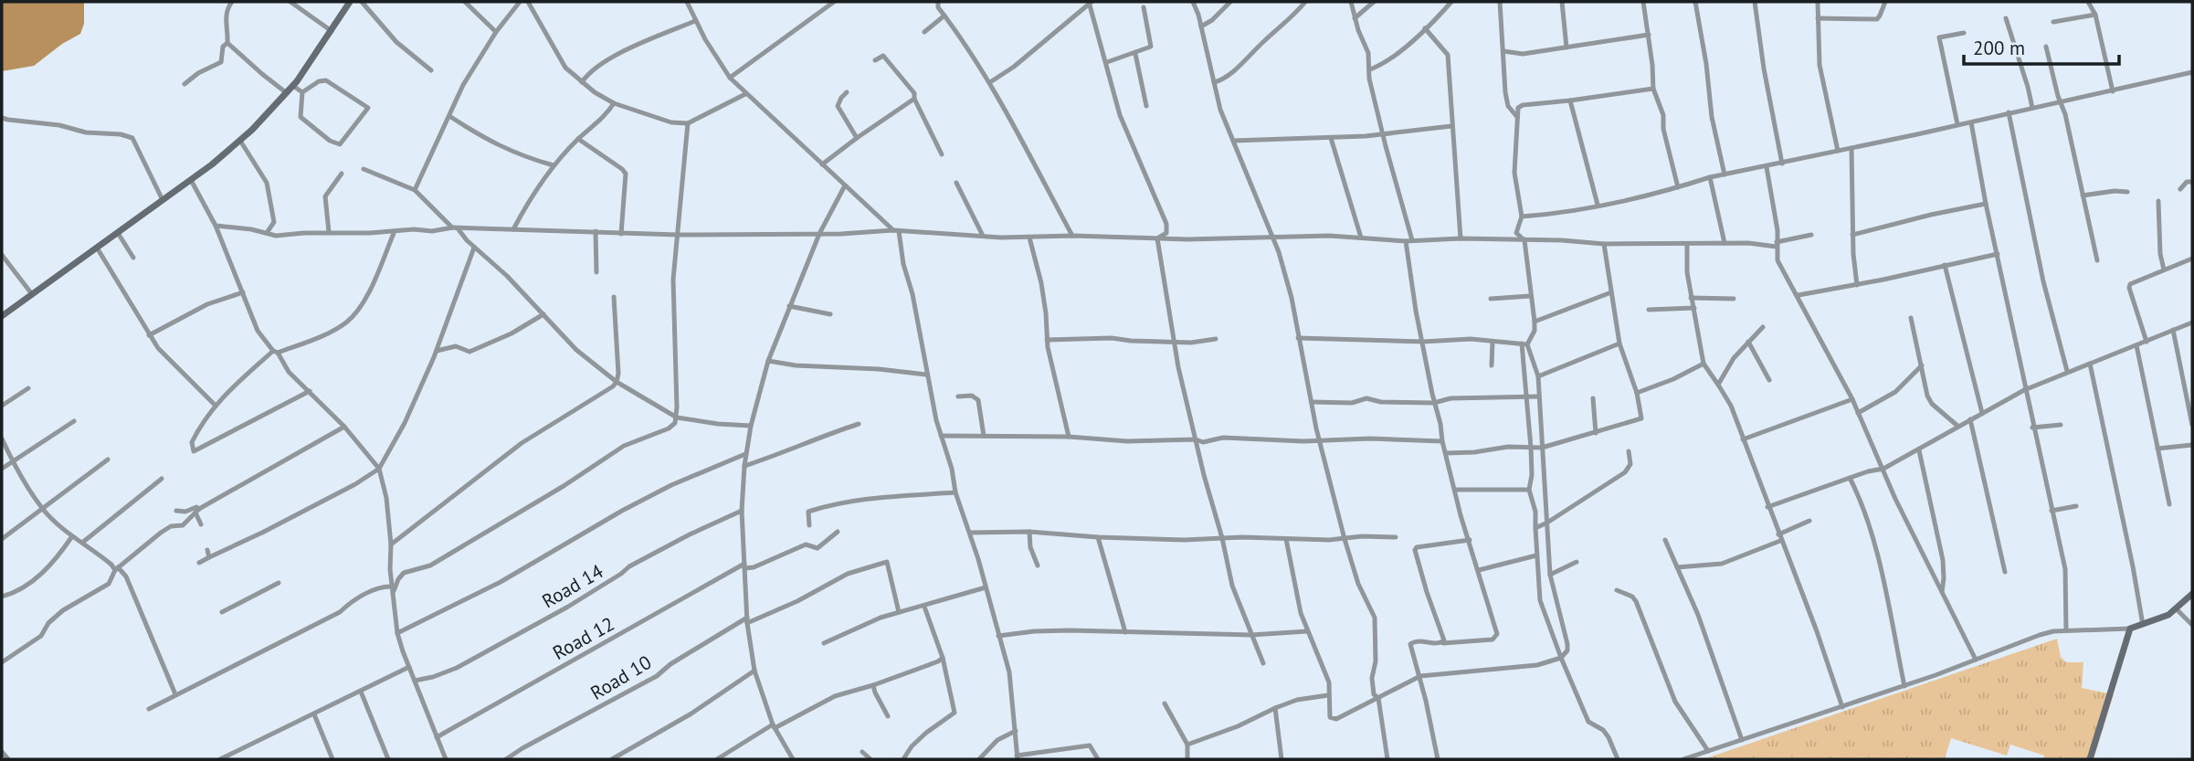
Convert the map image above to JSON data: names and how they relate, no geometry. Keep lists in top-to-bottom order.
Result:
{
  "streets": {
    "street": ["Road 14", "Road 12", "Road 10"]
  },
  "scale_bar": "200 m"
}
